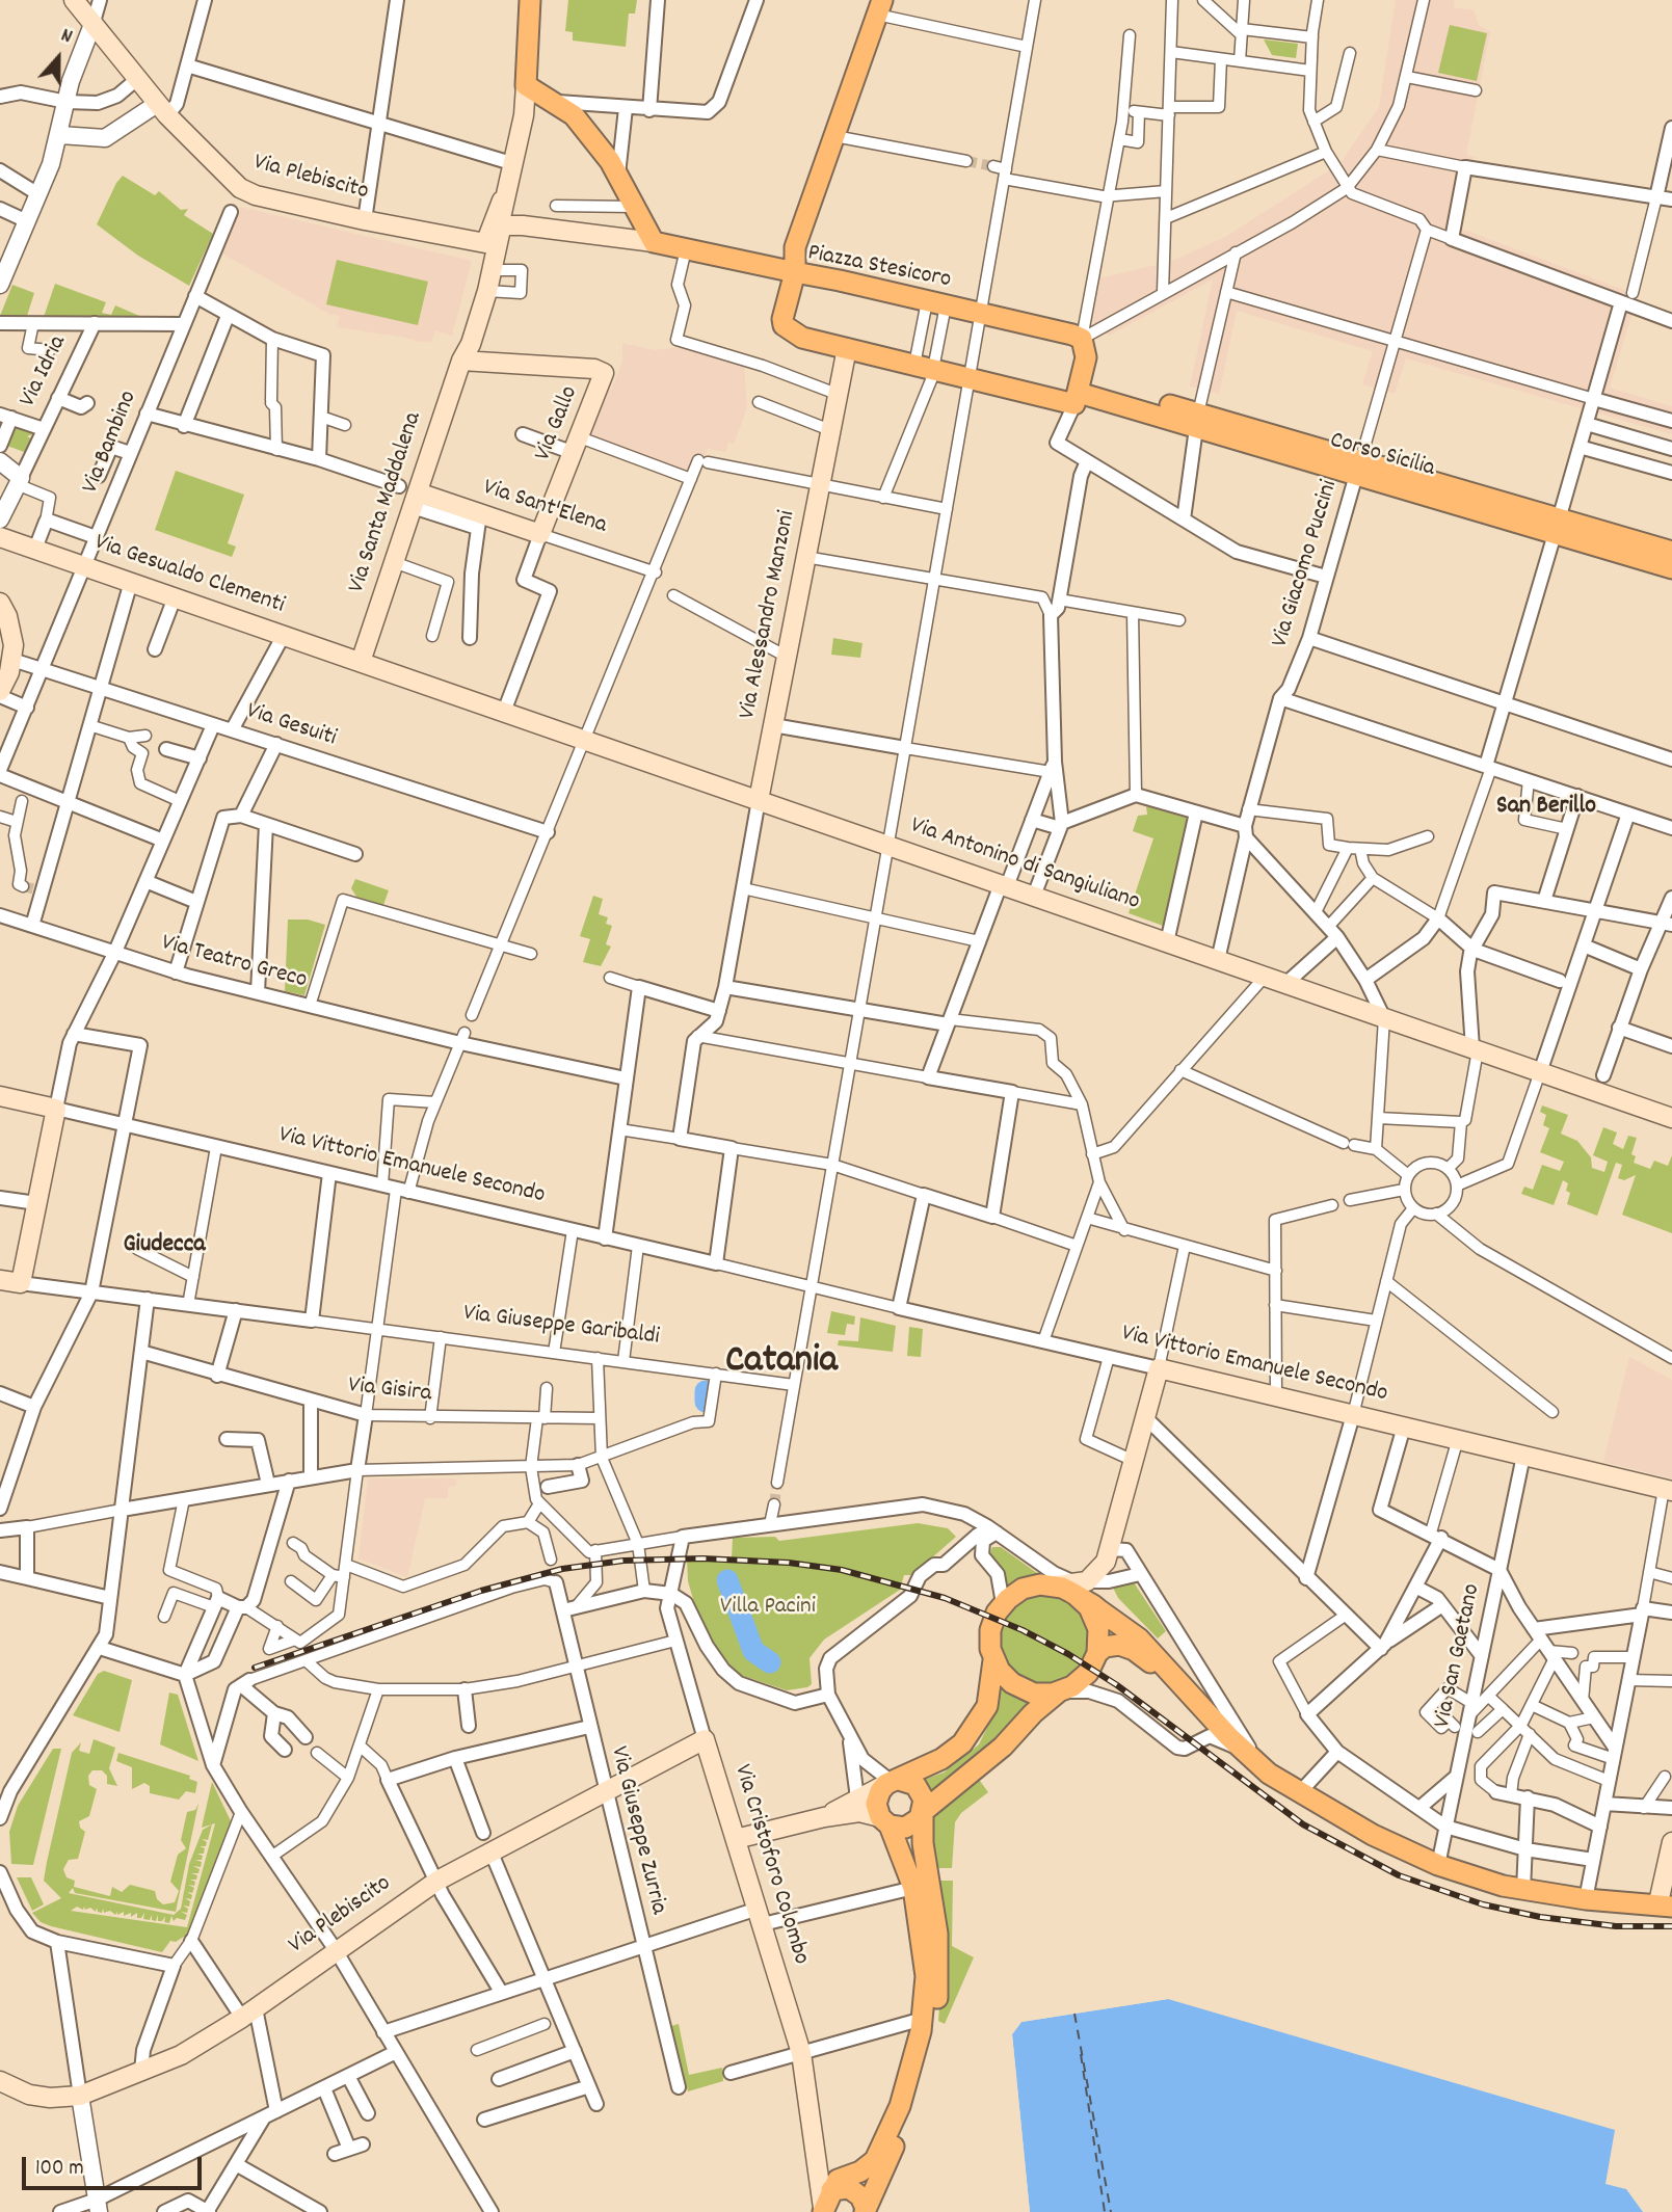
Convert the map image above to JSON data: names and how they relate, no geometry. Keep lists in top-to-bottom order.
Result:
{
  "streets": {
    "main road": [
      "Via Plebiscito",
      "Piazza Stesicoro",
      "Via Gallo",
      "Corso Sicilia",
      "Via Santa Maddalena",
      "Via Sant'Elena",
      "Via Gesualdo Clementi",
      "Via Alessandro Manzoni",
      "Via Antonino di Sangiuliano",
      "Via Vittorio Emanuele Secondo",
      "Via Cristoforo Colombo"
    ],
    "street": [
      "Via Idria",
      "Via Bambino",
      "Via Giacomo Puccini",
      "Via Gesuiti",
      "Via Teatro Greco",
      "Via Giuseppe Garibaldi",
      "Via Gisira",
      "Via San Gaetano",
      "Via Giuseppe Zurria"
    ]
  },
  "crossings": [
    ["Via Plebiscito", "Via Santa Maddalena"],
    ["Via Plebiscito", "Via Giuseppe Zurria"],
    ["Via Plebiscito", "Via Cristoforo Colombo"],
    ["Piazza Stesicoro", "Corso Sicilia"],
    ["Piazza Stesicoro", "Via Alessandro Manzoni"],
    ["Via Gallo", "Via Santa Maddalena"],
    ["Via Gallo", "Via Sant'Elena"],
    ["Via Bambino", "Via Gesualdo Clementi"],
    ["Via Bambino", "Via Gesuiti"],
    ["Corso Sicilia", "Via Giacomo Puccini"],
    ["Via Santa Maddalena", "Via Sant'Elena"],
    ["Via Santa Maddalena", "Via Gesualdo Clementi"],
    ["Via Santa Maddalena", "Via Antonino di Sangiuliano"],
    ["Via Giacomo Puccini", "Via Antonino di Sangiuliano"],
    ["Via Gesualdo Clementi", "Via Antonino di Sangiuliano"],
    ["Via Alessandro Manzoni", "Via Antonino di Sangiuliano"],
    ["Via Vittorio Emanuele Secondo", "Via San Gaetano"]
  ],
  "districts": ["San Berillo", "Giudecca", "Catania"],
  "parks": ["Villa Pacini"],
  "scale_bar": "100 m",
  "north": "top"
}
